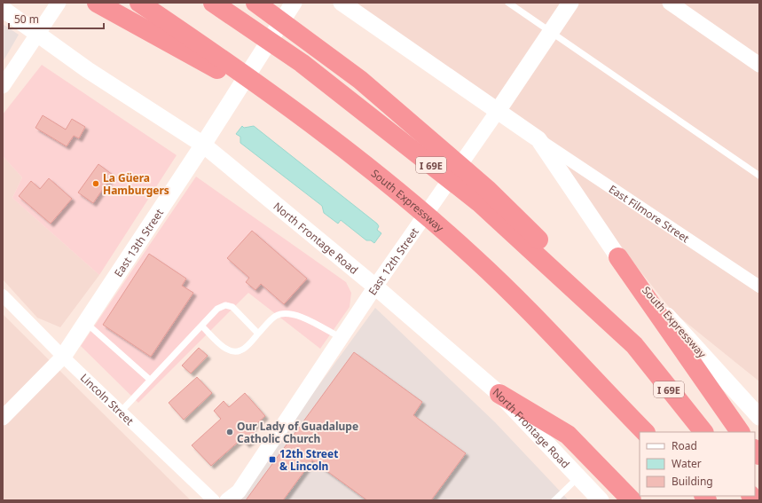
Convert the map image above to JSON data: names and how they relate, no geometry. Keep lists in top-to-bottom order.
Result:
{
  "streets": {
    "highway": ["I 69E", "South Expressway"],
    "main road": ["North Frontage Road", "East 13th Street", "East 12th Street"],
    "street": ["East Filmore Street", "Lincoln Street"]
  },
  "crossings": [
    ["South Expressway", "East Filmore Street"],
    ["South Expressway", "East 12th Street"],
    ["North Frontage Road", "East 13th Street"],
    ["North Frontage Road", "East 12th Street"],
    ["East 13th Street", "Lincoln Street"]
  ],
  "places": {
    "other": ["La Güera Hamburgers", "Our Lady of Guadalupe Catholic Church"],
    "transit": ["12th Street & Lincoln"]
  },
  "legend": ["Road", "Water", "Building"],
  "scale_bar": "50 m"
}
